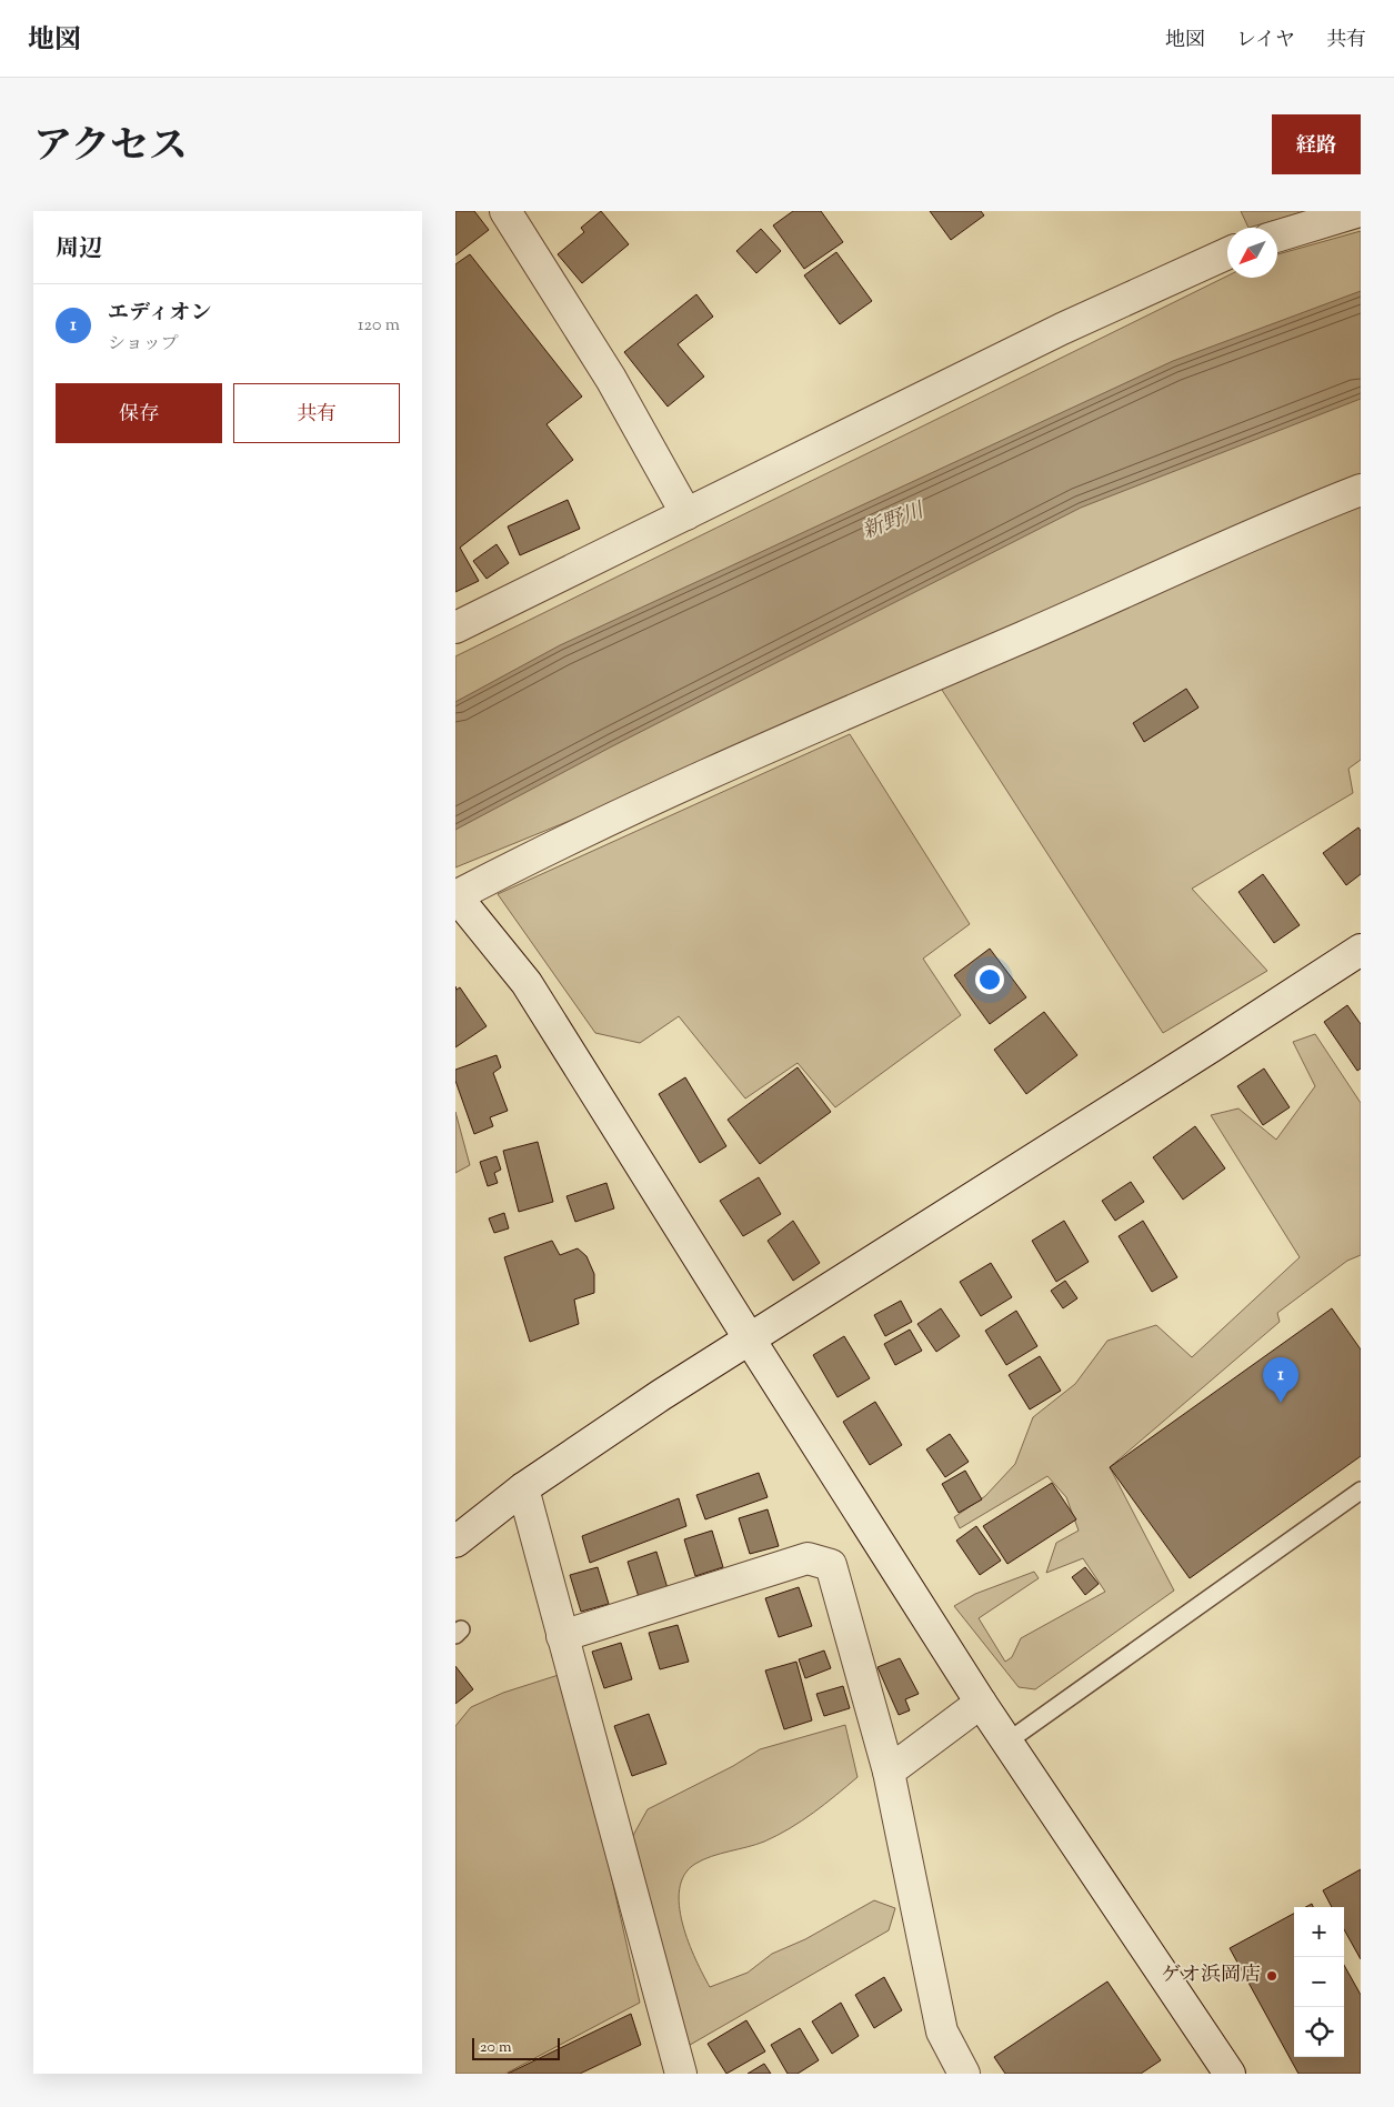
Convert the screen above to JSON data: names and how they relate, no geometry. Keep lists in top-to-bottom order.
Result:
{
  "water": ["新野川"],
  "places": ["ゲオ浜岡店"],
  "scale_bar": "20 m",
  "north": "bottom left",
  "page": {
    "header": "地図",
    "nav": ["地図", "レイヤ", "共有"],
    "title": "アクセス",
    "buttons": [
      "経路",
      ["保存", "共有"]
    ],
    "heading": "周辺",
    "list": [
      {
        "mark": "1",
        "name": "エディオン",
        "note": "ショップ",
        "value": "120 m"
      }
    ],
    "pins": "1",
    "map_buttons": ["+", "−"],
    "scale": "20 m"
  }
}
